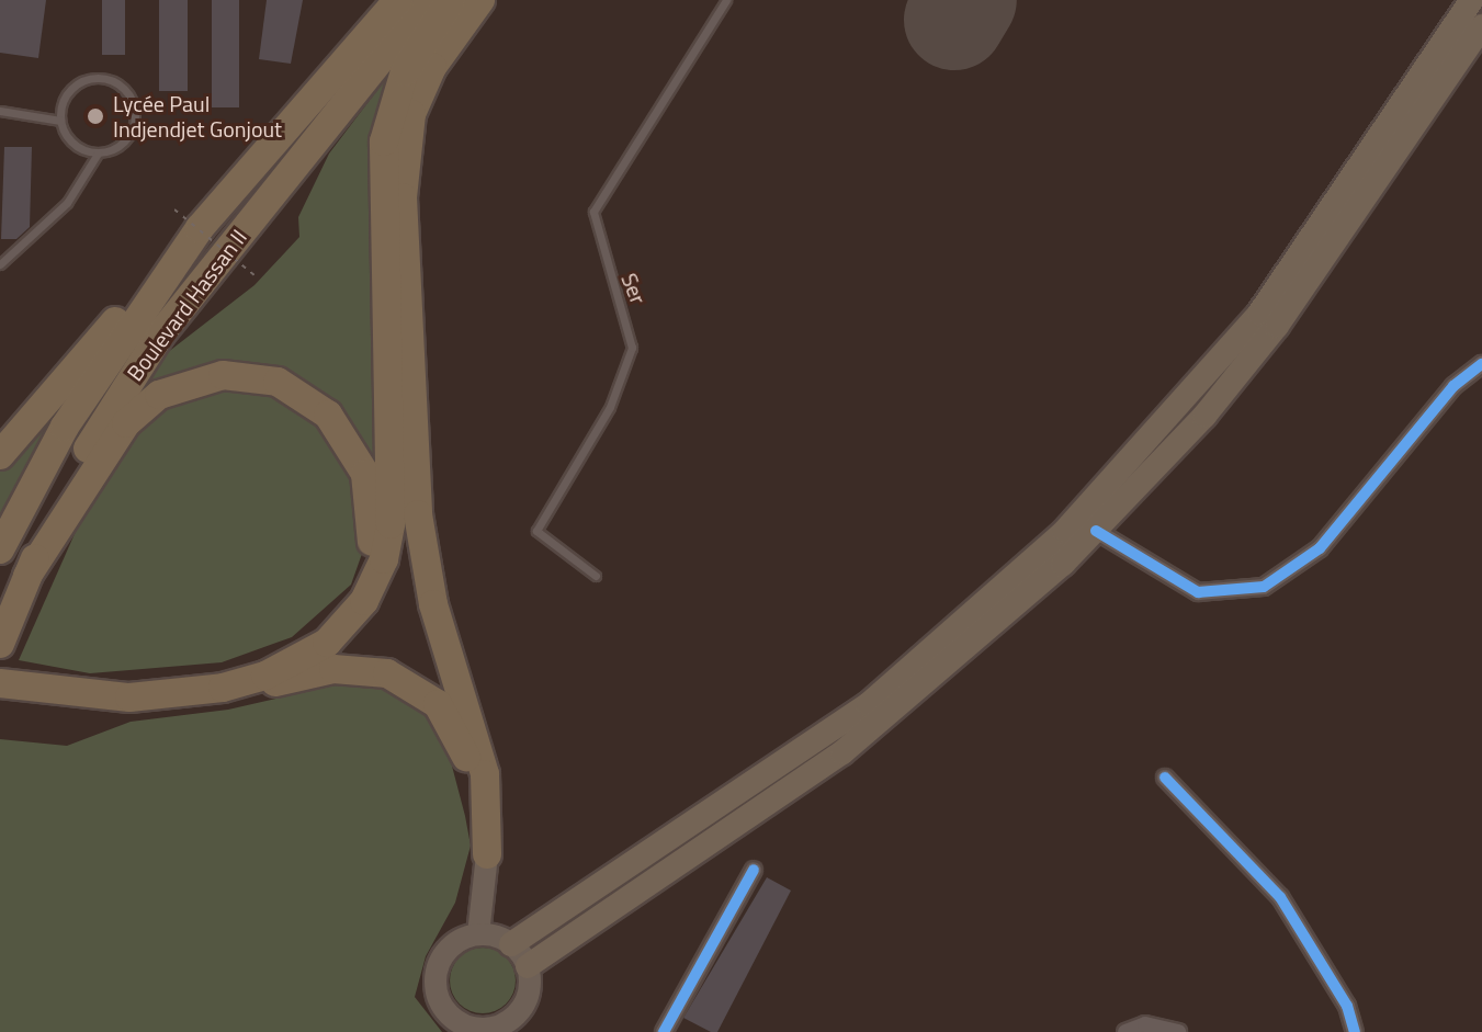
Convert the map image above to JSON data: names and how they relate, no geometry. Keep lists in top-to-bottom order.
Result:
{
  "streets": {
    "highway": ["Boulevard Hassan II"],
    "lane": ["Ser"]
  },
  "places": ["Lycée Paul Indjendjet Gonjout"]
}
